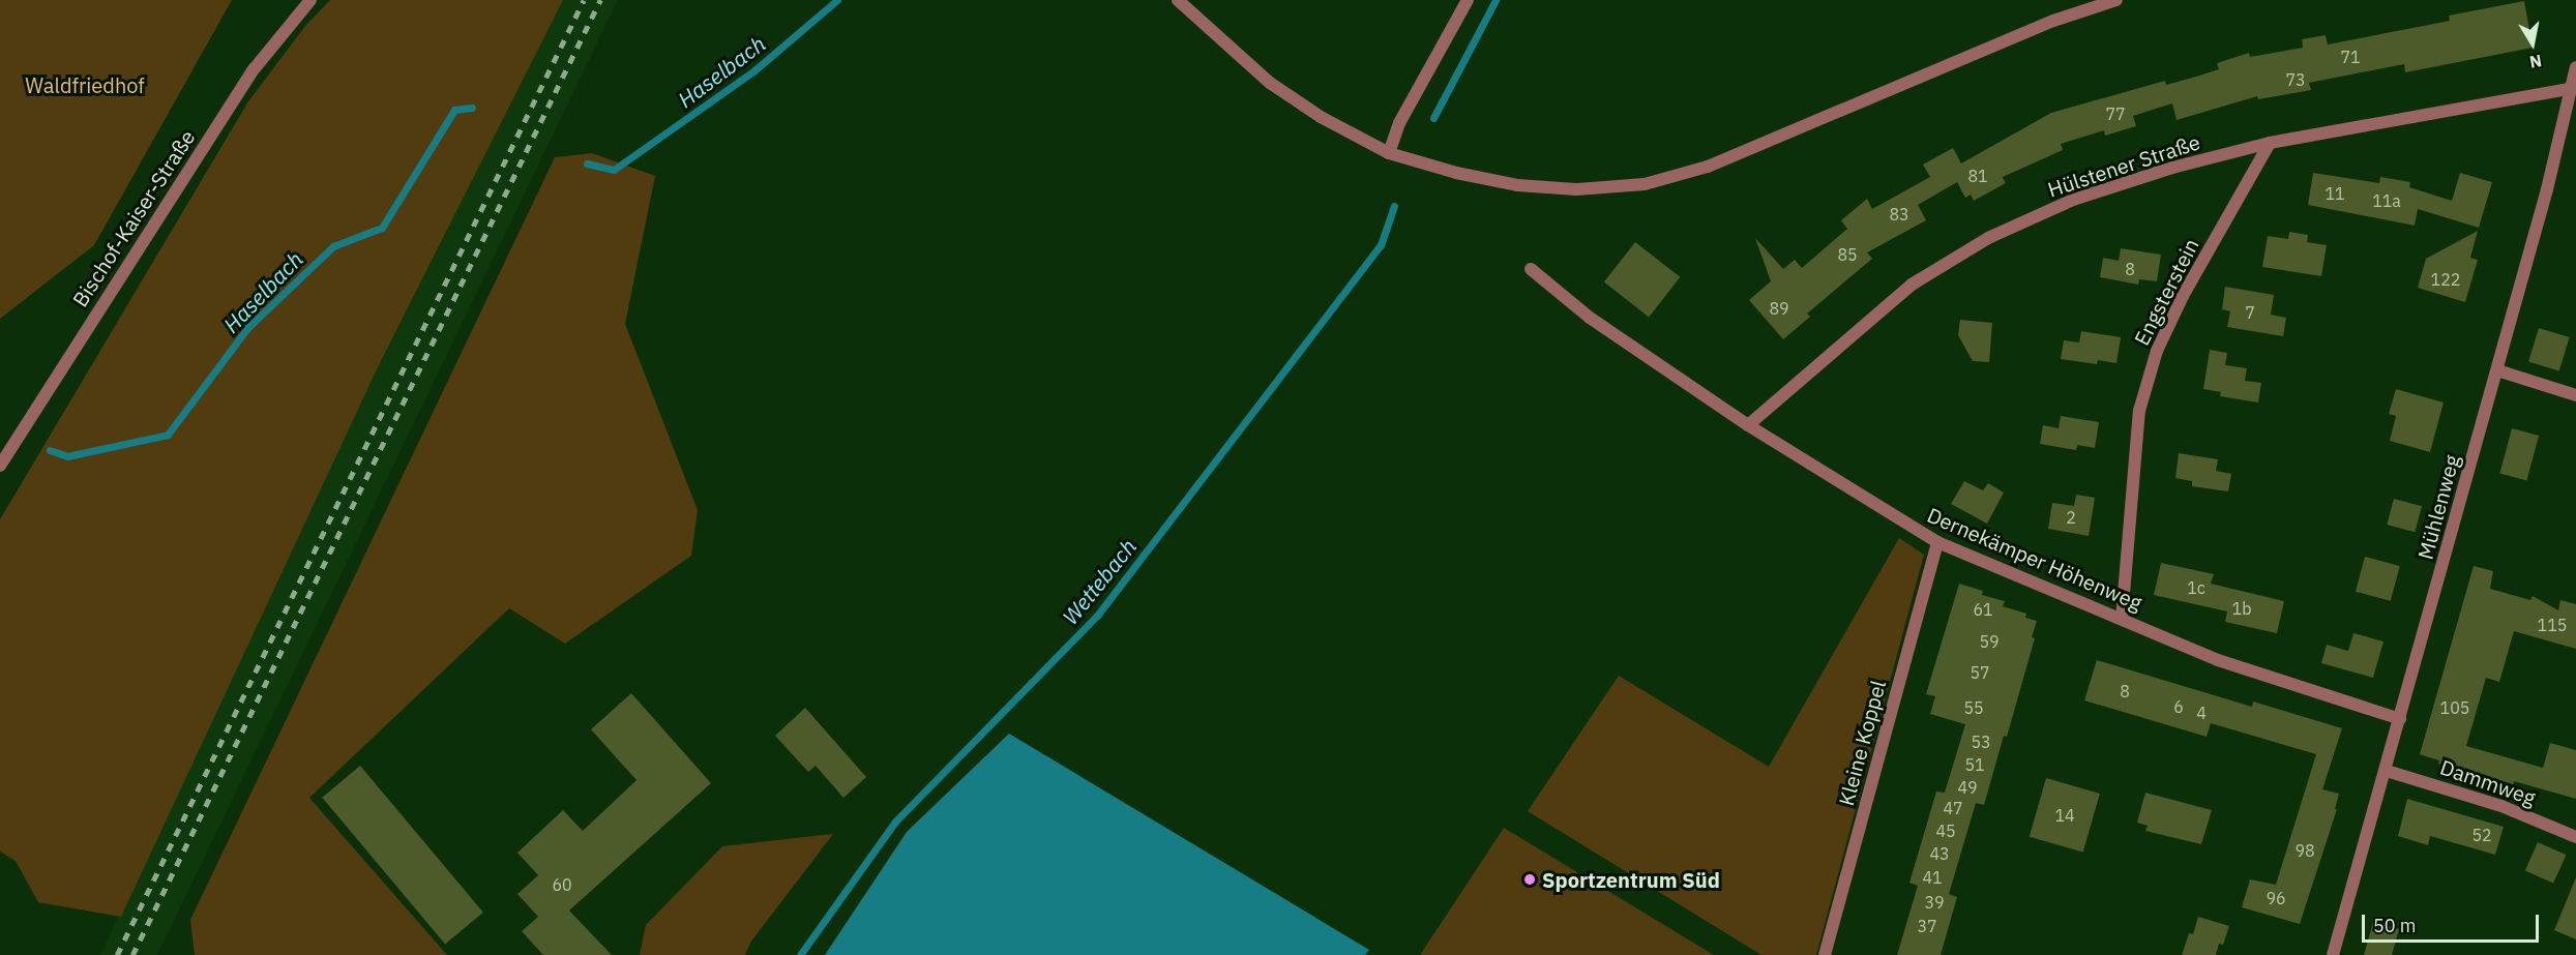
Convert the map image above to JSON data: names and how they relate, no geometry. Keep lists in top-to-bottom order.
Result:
{
  "streets": {
    "street": [
      "Hülstener Straße",
      "Bischof-Kaiser-Straße",
      "Engsterstein",
      "Mühlenweg",
      "Dernekämper Höhenweg",
      "Kleine Koppel",
      "Dammweg"
    ]
  },
  "crossings": [
    ["Hülstener Straße", "Engsterstein"],
    ["Hülstener Straße", "Mühlenweg"],
    ["Hülstener Straße", "Dernekämper Höhenweg"],
    ["Engsterstein", "Dernekämper Höhenweg"],
    ["Mühlenweg", "Dernekämper Höhenweg"],
    ["Mühlenweg", "Dammweg"],
    ["Dernekämper Höhenweg", "Kleine Koppel"]
  ],
  "water": ["Haselbach", "Wettebach"],
  "parks": ["Waldfriedhof"],
  "places": ["Sportzentrum Süd"],
  "house_numbers": [
    "71",
    "73",
    "77",
    "81",
    "11",
    "11a",
    "83",
    "85",
    "8",
    "122",
    "89",
    "7",
    "2",
    "1c",
    "1b",
    "61",
    "115",
    "59",
    "57",
    "8",
    "6",
    "55",
    "105",
    "4",
    "53",
    "51",
    "49",
    "47",
    "14",
    "45",
    "52",
    "98",
    "43",
    "41",
    "60",
    "96",
    "39",
    "37"
  ],
  "scale_bar": "50 m",
  "north": "bottom"
}
